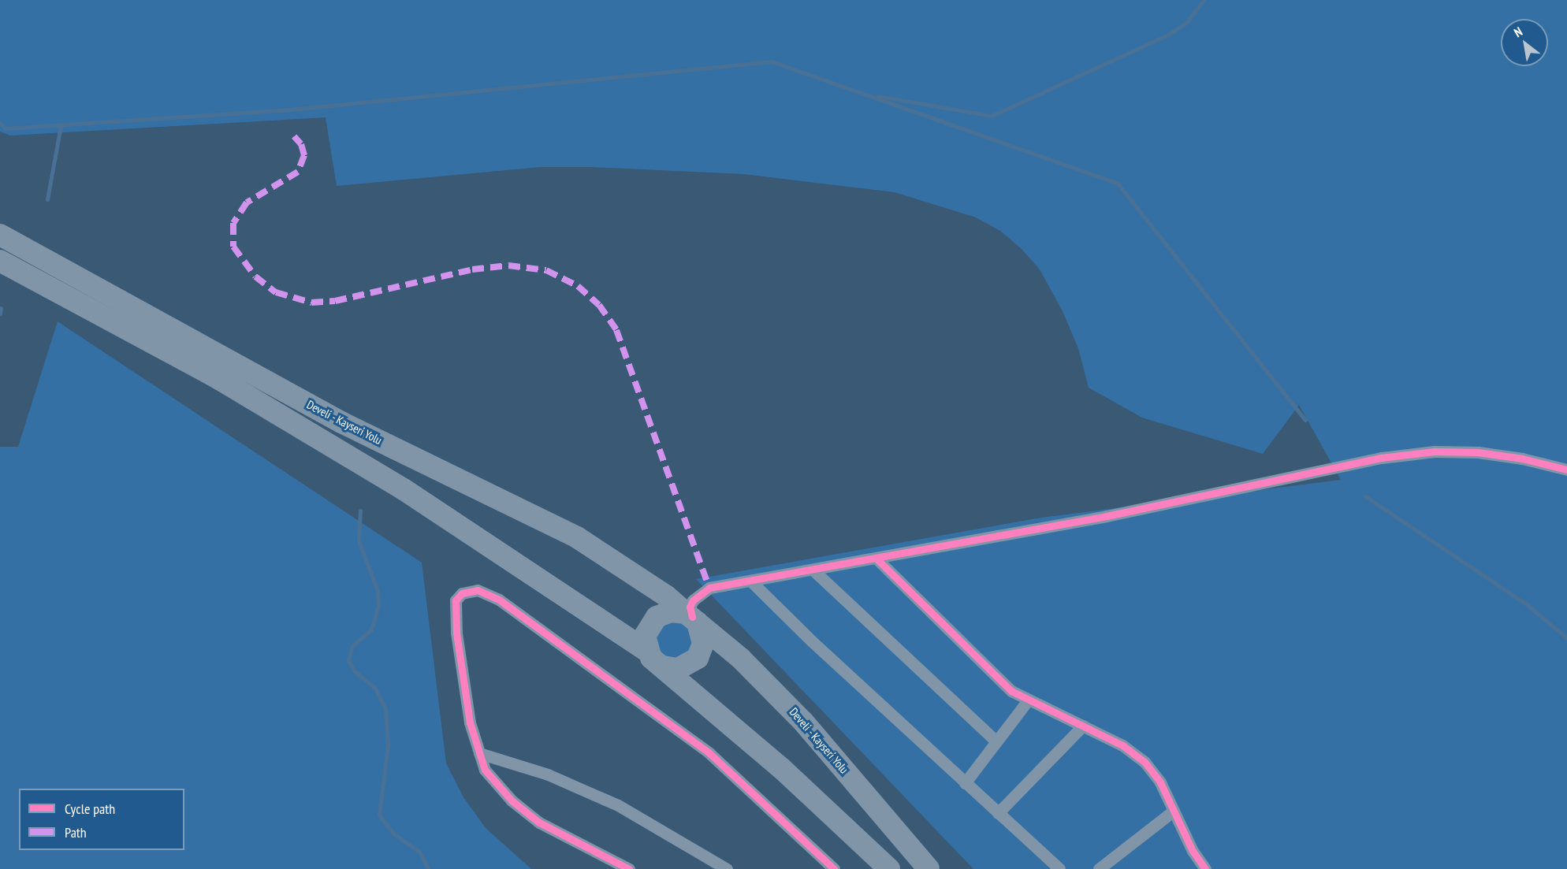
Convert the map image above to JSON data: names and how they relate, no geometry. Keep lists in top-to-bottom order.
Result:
{
  "streets": {
    "highway": ["Develi - Kayseri Yolu"]
  },
  "legend": ["Cycle path", "Path"],
  "north": "top left"
}
